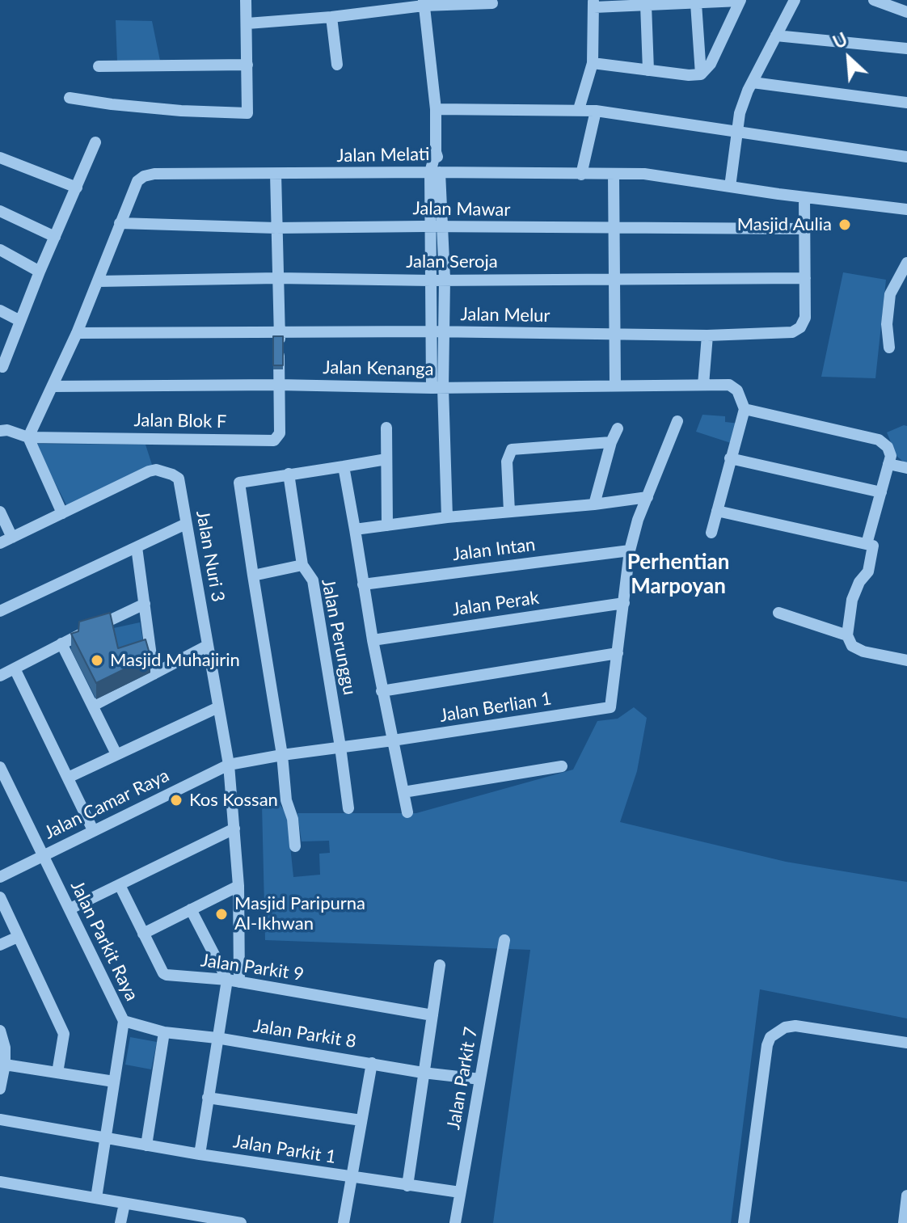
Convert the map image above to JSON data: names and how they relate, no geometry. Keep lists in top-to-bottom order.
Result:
{
  "streets": {
    "street": [
      "Jalan Melati",
      "Jalan Mawar",
      "Jalan Seroja",
      "Jalan Melur",
      "Jalan Kenanga",
      "Jalan Blok F",
      "Jalan Intan",
      "Jalan Nuri 3",
      "Jalan Perak",
      "Jalan Perunggu",
      "Jalan Berlian 1",
      "Jalan Camar Raya",
      "Jalan Parkit Raya",
      "Jalan Parkit 9",
      "Jalan Parkit 8",
      "Jalan Parkit 7",
      "Jalan Parkit 1"
    ]
  },
  "crossings": [
    ["Jalan Melati", "Jalan Mawar"],
    ["Jalan Melati", "Jalan Seroja"],
    ["Jalan Melati", "Jalan Melur"],
    ["Jalan Melati", "Jalan Kenanga"],
    ["Jalan Melati", "Jalan Blok F"],
    ["Jalan Mawar", "Jalan Melur"],
    ["Jalan Seroja", "Jalan Melur"],
    ["Jalan Kenanga", "Jalan Blok F"],
    ["Jalan Intan", "Jalan Berlian 1"],
    ["Jalan Nuri 3", "Jalan Berlian 1"],
    ["Jalan Nuri 3", "Jalan Camar Raya"],
    ["Jalan Nuri 3", "Jalan Parkit 9"],
    ["Jalan Nuri 3", "Jalan Parkit 8"],
    ["Jalan Nuri 3", "Jalan Parkit 1"],
    ["Jalan Perak", "Jalan Berlian 1"],
    ["Jalan Perunggu", "Jalan Berlian 1"],
    ["Jalan Berlian 1", "Jalan Camar Raya"],
    ["Jalan Camar Raya", "Jalan Parkit Raya"],
    ["Jalan Parkit Raya", "Jalan Parkit 8"],
    ["Jalan Parkit Raya", "Jalan Parkit 1"],
    ["Jalan Parkit 8", "Jalan Parkit 7"],
    ["Jalan Parkit 7", "Jalan Parkit 1"]
  ],
  "districts": ["Perhentian Marpoyan"],
  "places": [
    "Masjid Aulia",
    "Masjid Muhajirin",
    "Kos Kossan",
    "Masjid Paripurna Al-Ikhwan"
  ],
  "north": "top left"
}
